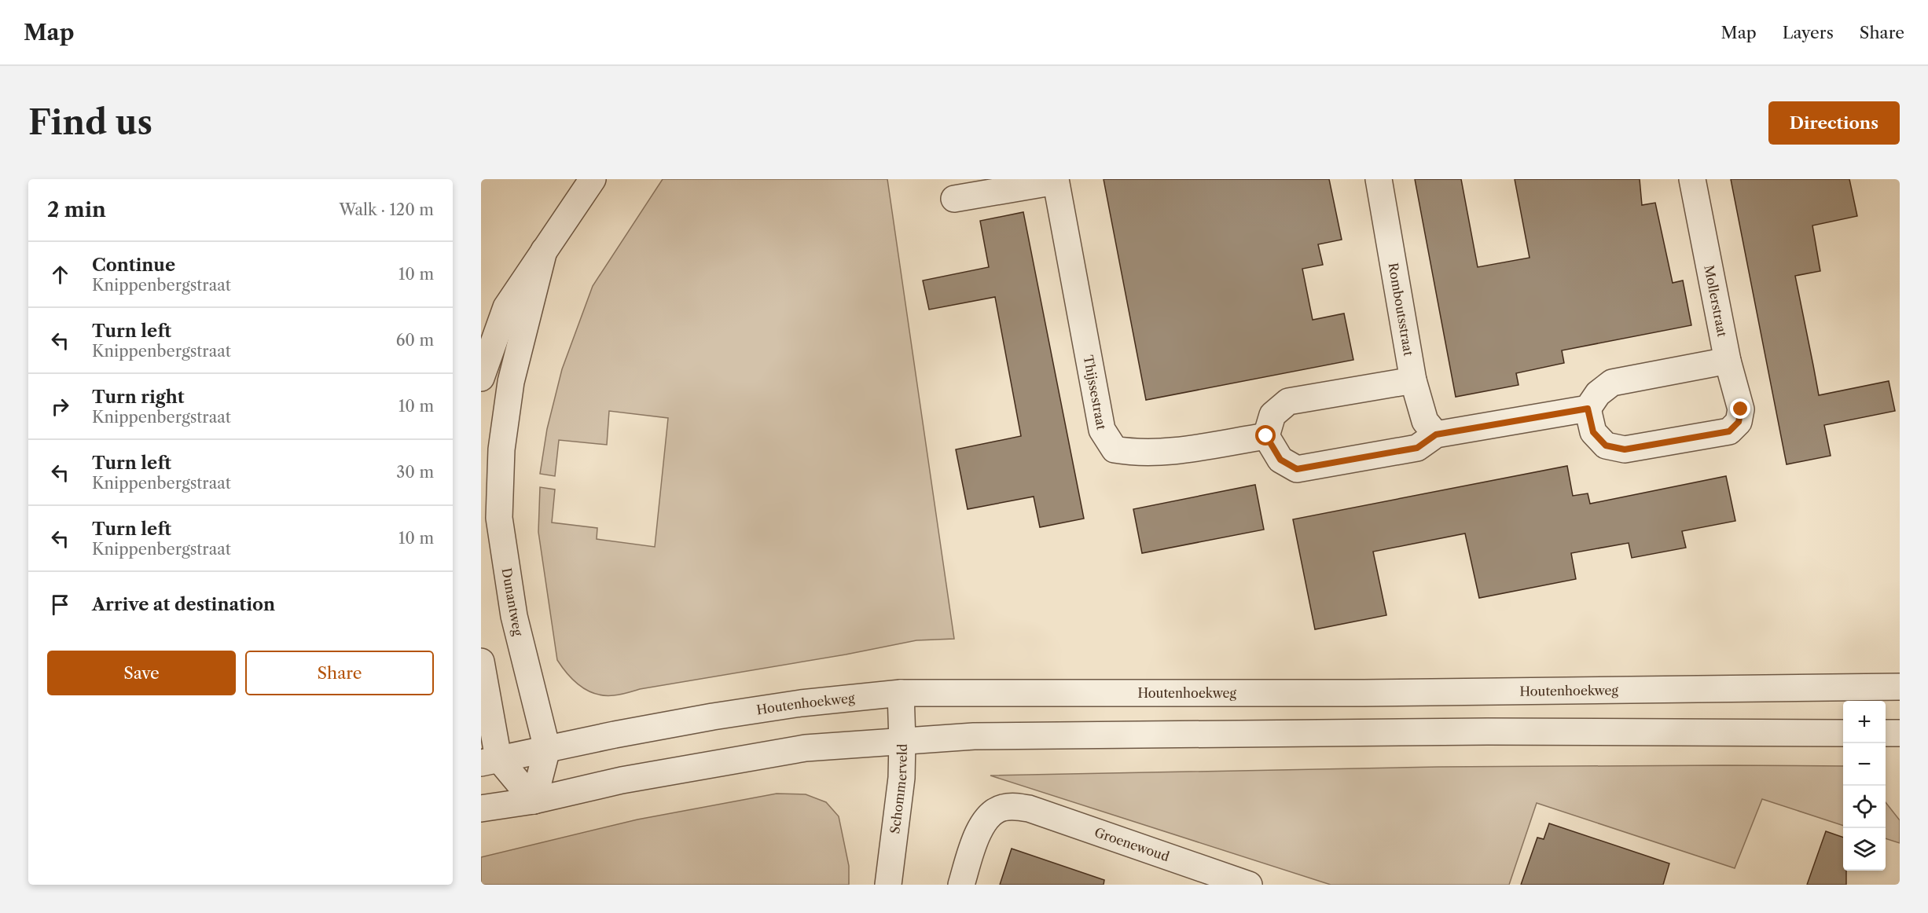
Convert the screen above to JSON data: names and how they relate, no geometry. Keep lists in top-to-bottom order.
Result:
{
  "streets": {
    "street": [
      "Mollerstraat",
      "Romboutsstraat",
      "Thijssestraat",
      "Dunantweg",
      "Houtenhoekweg",
      "Schommerveld",
      "Groenewoud"
    ]
  },
  "crossings": [
    ["Dunantweg", "Houtenhoekweg"],
    ["Houtenhoekweg", "Schommerveld"]
  ],
  "page": {
    "header": "Map",
    "nav": ["Map", "Layers", "Share"],
    "buttons": [
      "Directions",
      ["Save", "Share"]
    ],
    "title": "Find us",
    "heading": ["2 min", "Walk · 120 m"],
    "list": [
      ["Continue", "Knippenbergstraat", "10 m"],
      ["Turn left", "Knippenbergstraat", "60 m"],
      ["Turn right", "Knippenbergstraat", "10 m"],
      ["Turn left", "Knippenbergstraat", "30 m"],
      ["Turn left", "Knippenbergstraat", "10 m"],
      "Arrive at destination"
    ],
    "map_buttons": ["+", "−"]
  }
}
